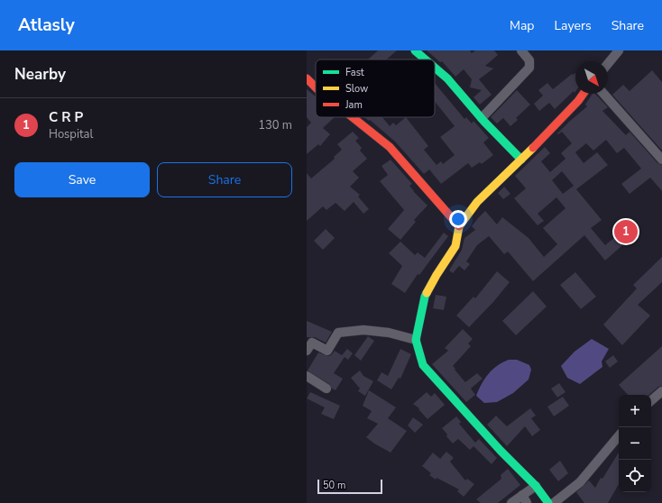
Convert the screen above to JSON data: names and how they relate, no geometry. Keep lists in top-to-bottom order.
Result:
{
  "legend": ["Fast", "Slow", "Jam"],
  "scale_bar": "50 m",
  "north": "bottom right",
  "page": {
    "header": "Atlasly",
    "nav": ["Map", "Layers", "Share"],
    "heading": "Nearby",
    "list": [
      {
        "mark": "1",
        "name": "C R P",
        "note": "Hospital",
        "value": "130 m"
      }
    ],
    "buttons": ["Save", "Share"],
    "pins": "1",
    "map_buttons": ["+", "−"],
    "scale": "50 m"
  }
}
